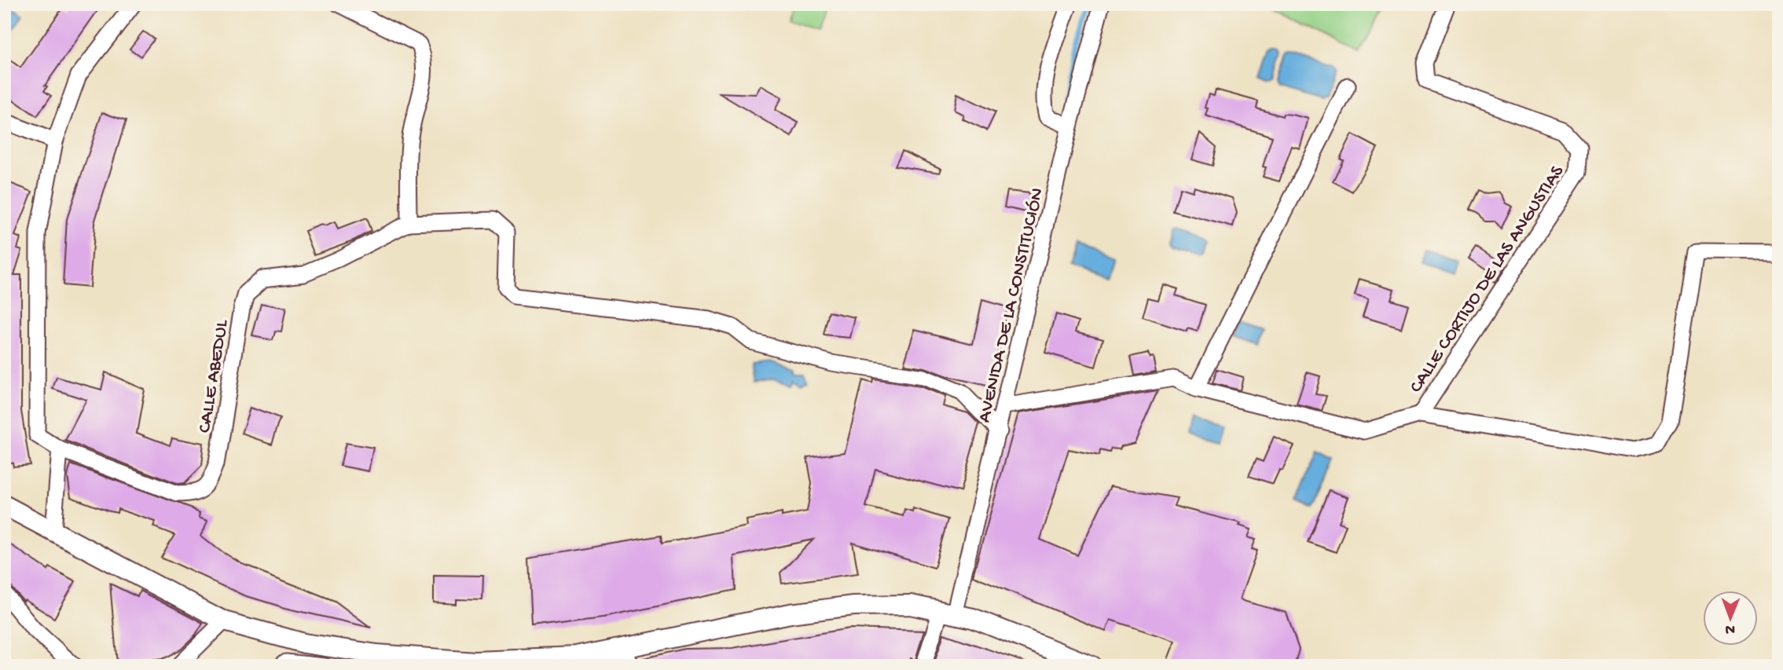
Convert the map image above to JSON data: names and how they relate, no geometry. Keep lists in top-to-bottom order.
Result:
{
  "streets": {
    "street": ["CALLE CORTIJO DE LAS ANGUSTIAS", "AVENIDA DE LA CONSTITUCIÓN", "CALLE ABEDUL"]
  },
  "crossings": [
    ["CALLE CORTIJO DE LAS ANGUSTIAS", "AVENIDA DE LA CONSTITUCIÓN"]
  ],
  "north": "bottom"
}
